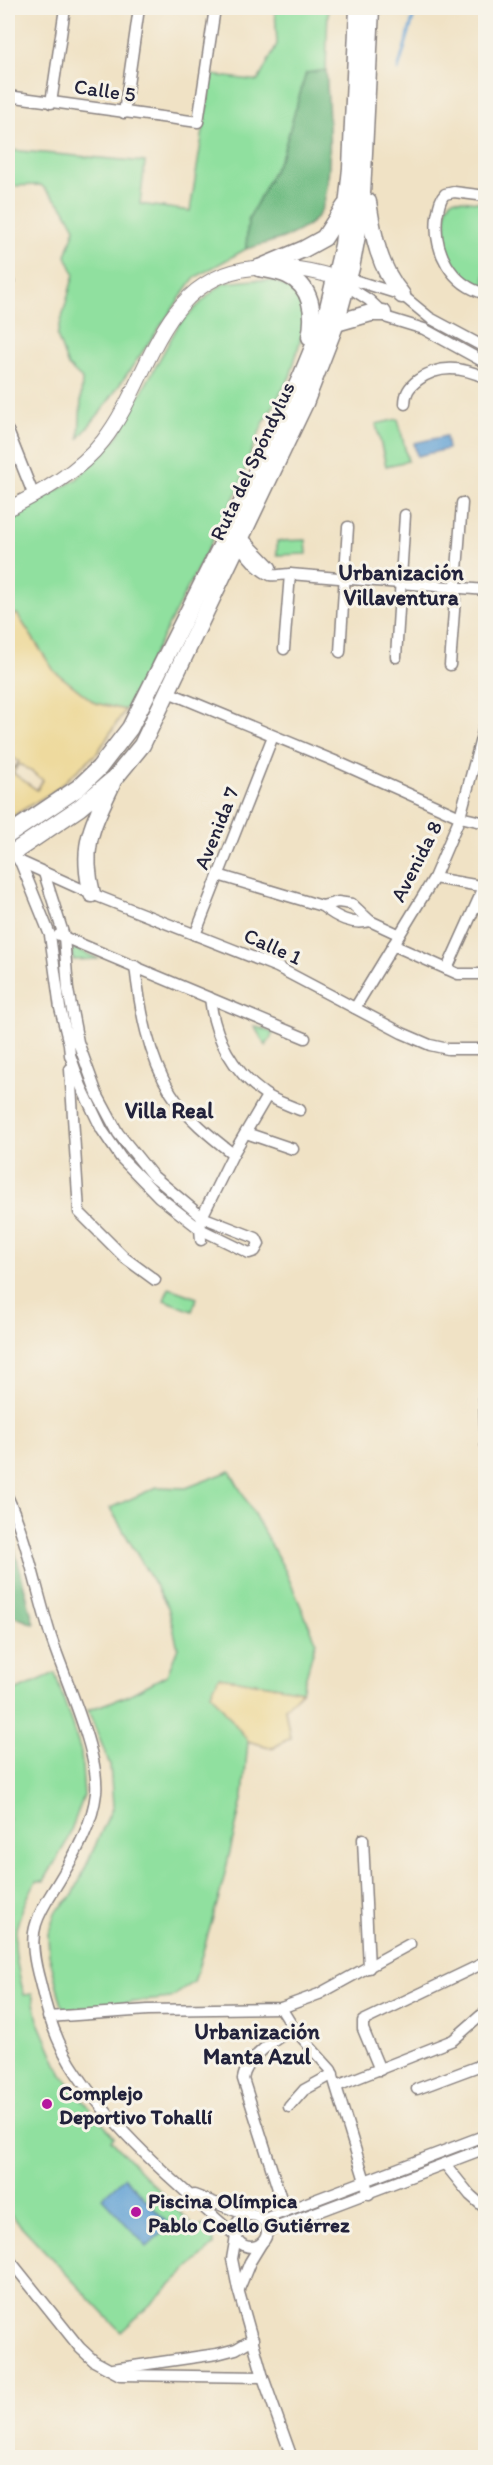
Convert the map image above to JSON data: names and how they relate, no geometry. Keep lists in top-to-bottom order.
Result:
{
  "streets": {
    "highway": ["Ruta del Spóndylus"],
    "street": [
      "Calle 5",
      "Avenida 7",
      "Avenida 8",
      "Calle 1"
    ]
  },
  "crossings": [
    ["Ruta del Spóndylus", "Calle 1"],
    ["Avenida 7", "Calle 1"],
    ["Avenida 8", "Calle 1"]
  ],
  "districts": ["Urbanización Villaventura", "Villa Real", "Urbanización Manta Azul"],
  "places": ["Complejo Deportivo Tohallí", "Piscina Olímpica Pablo Coello Gutiérrez"]
}
